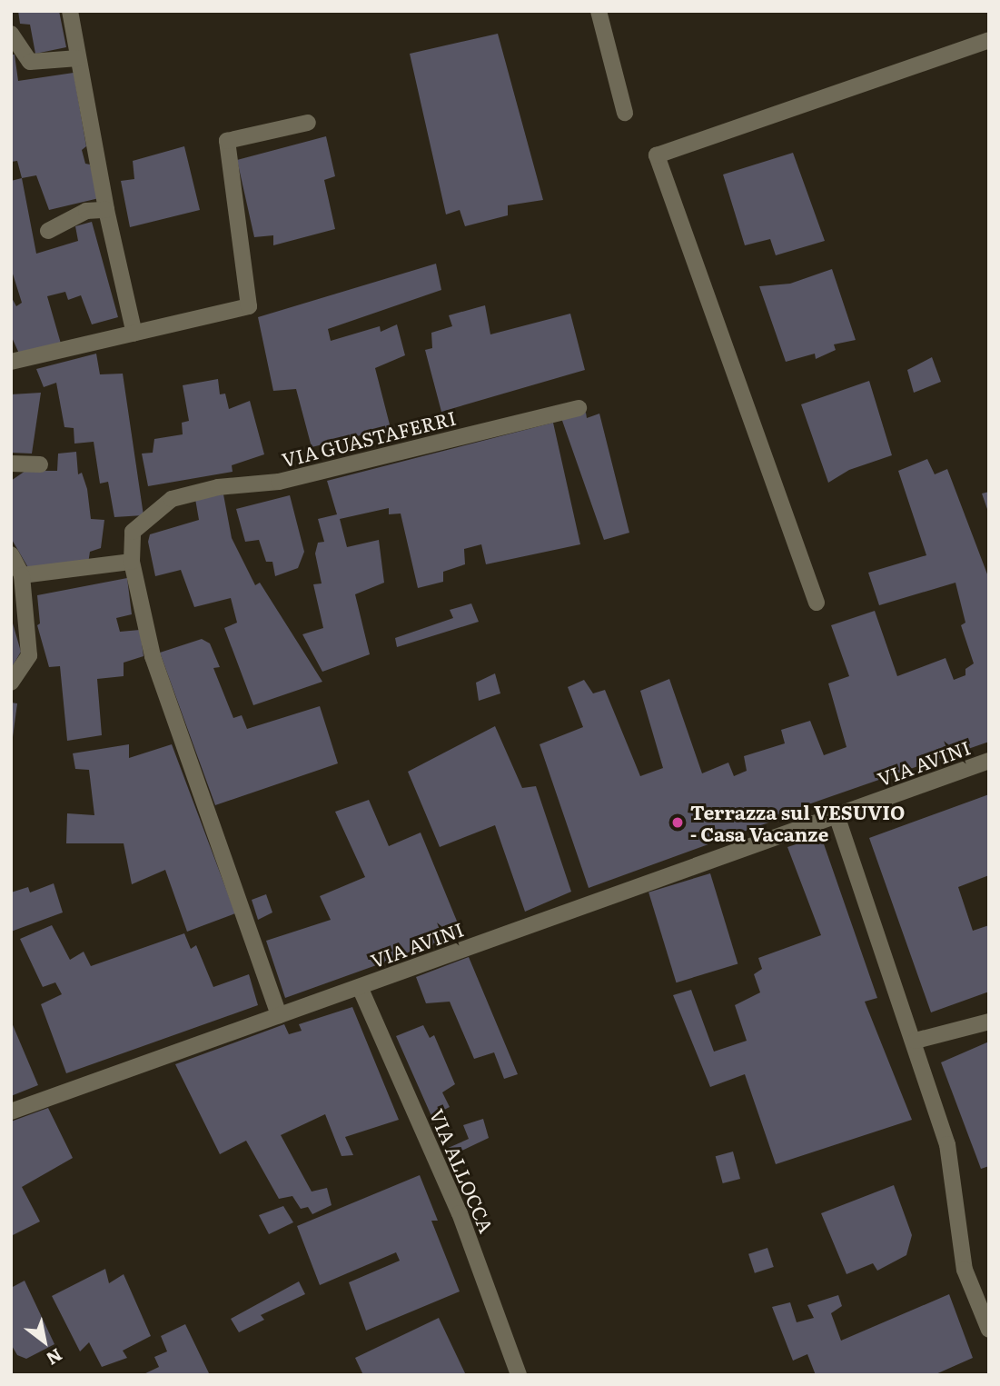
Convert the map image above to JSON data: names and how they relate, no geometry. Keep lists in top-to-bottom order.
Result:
{
  "streets": {
    "street": ["VIA GUASTAFERRI", "VIA AVINI", "VIA ALLOCCA"]
  },
  "crossings": [
    ["VIA GUASTAFERRI", "VIA AVINI"],
    ["VIA AVINI", "VIA ALLOCCA"]
  ],
  "places": ["Terrazza sul VESUVIO - Casa Vacanze"],
  "north": "bottom right"
}
